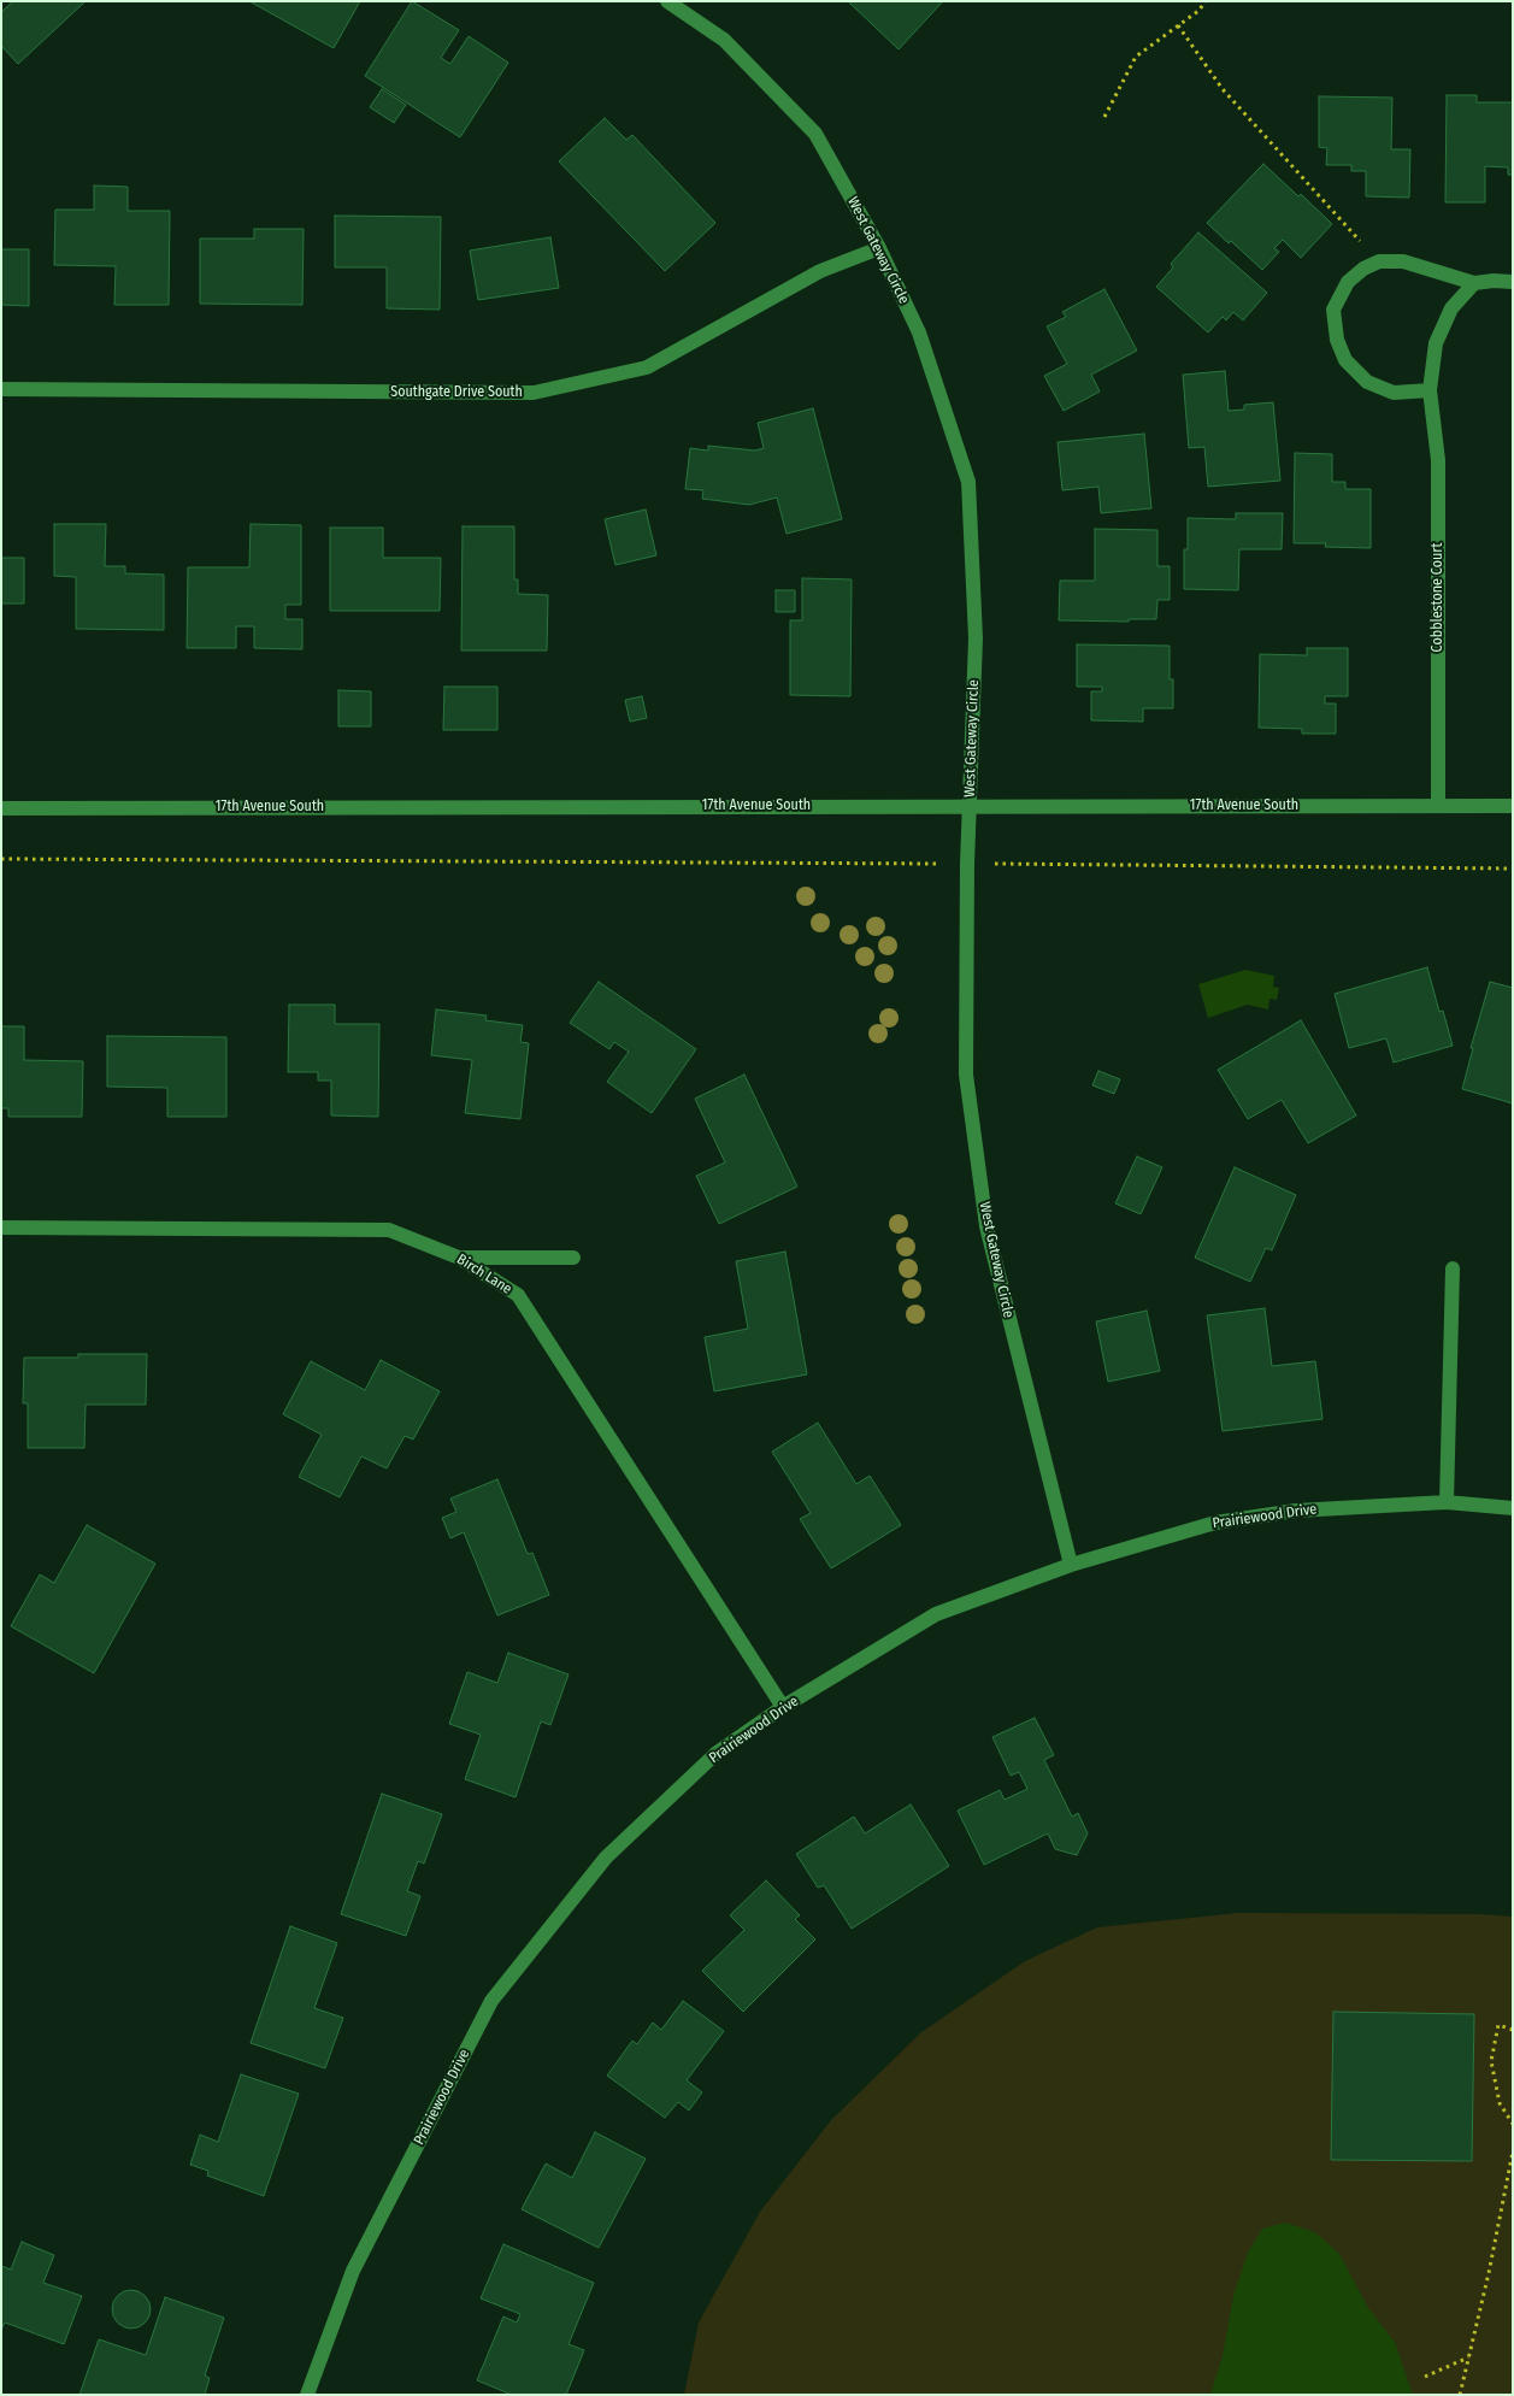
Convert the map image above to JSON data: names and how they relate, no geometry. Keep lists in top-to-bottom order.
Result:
{
  "streets": {
    "street": [
      "West Gateway Circle",
      "Southgate Drive South",
      "Cobblestone Court",
      "17th Avenue South",
      "Birch Lane",
      "Prairiewood Drive"
    ]
  },
  "crossings": [
    ["West Gateway Circle", "Southgate Drive South"],
    ["West Gateway Circle", "17th Avenue South"],
    ["West Gateway Circle", "Prairiewood Drive"],
    ["Cobblestone Court", "17th Avenue South"],
    ["Birch Lane", "Prairiewood Drive"]
  ]
}
